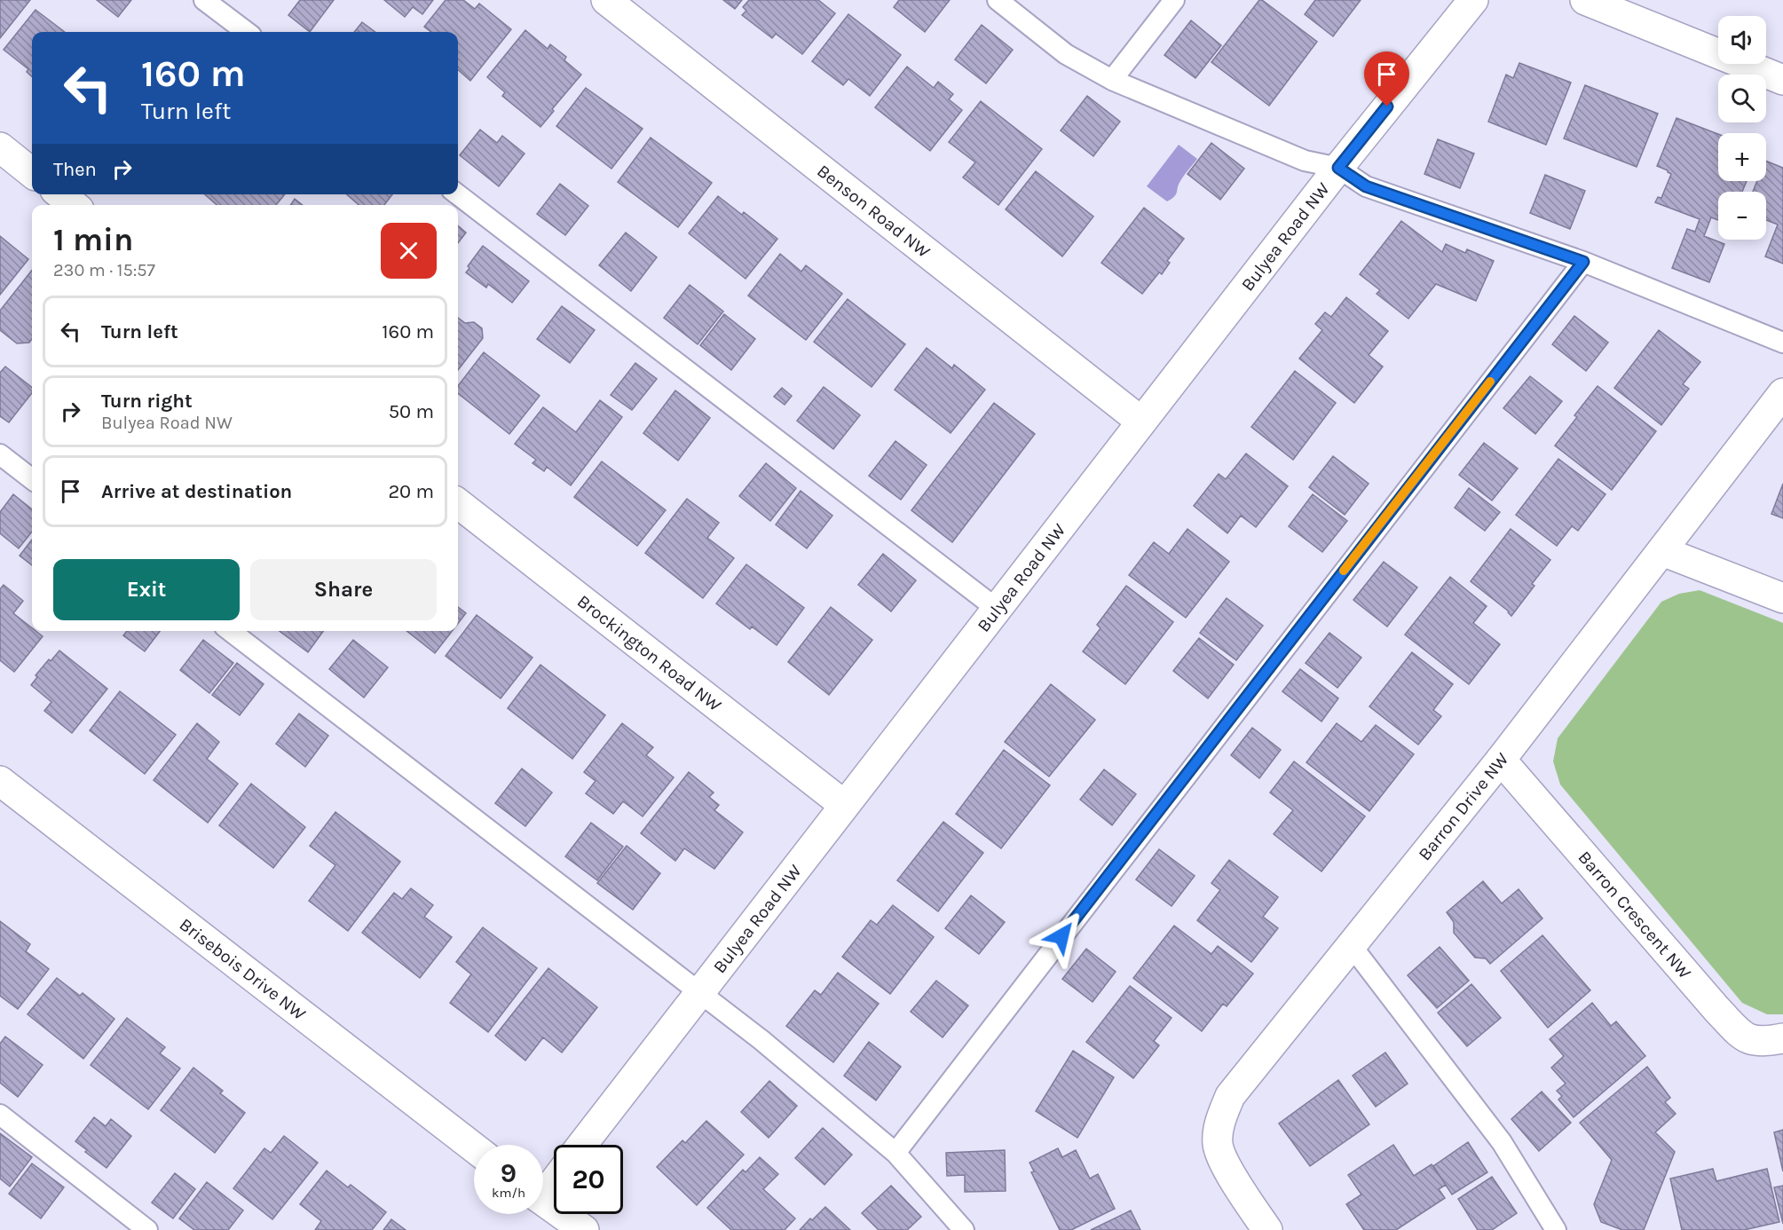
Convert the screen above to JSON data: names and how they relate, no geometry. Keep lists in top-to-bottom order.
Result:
{
  "streets": {
    "street": [
      "Benson Road NW",
      "Bulyea Road NW",
      "Brockington Road NW",
      "Barron Drive NW",
      "Barron Crescent NW",
      "Brisebois Drive NW"
    ]
  },
  "crossings": [
    ["Benson Road NW", "Bulyea Road NW"],
    ["Bulyea Road NW", "Brockington Road NW"],
    ["Barron Drive NW", "Barron Crescent NW"]
  ],
  "page": {
    "map_buttons": ["+", "−"],
    "turn": ["160 m", "Turn left"],
    "then": "Then",
    "heading": ["1 min", "230 m · 15:57"],
    "list": [
      {
        "name": "Turn left",
        "value": "160 m"
      },
      {
        "name": "Turn right",
        "note": "Bulyea Road NW",
        "value": "50 m"
      },
      {
        "name": "Arrive at destination",
        "value": "20 m"
      }
    ],
    "buttons": ["Exit", "Share"],
    "speed": "9 km/h",
    "limit": "20"
  }
}
